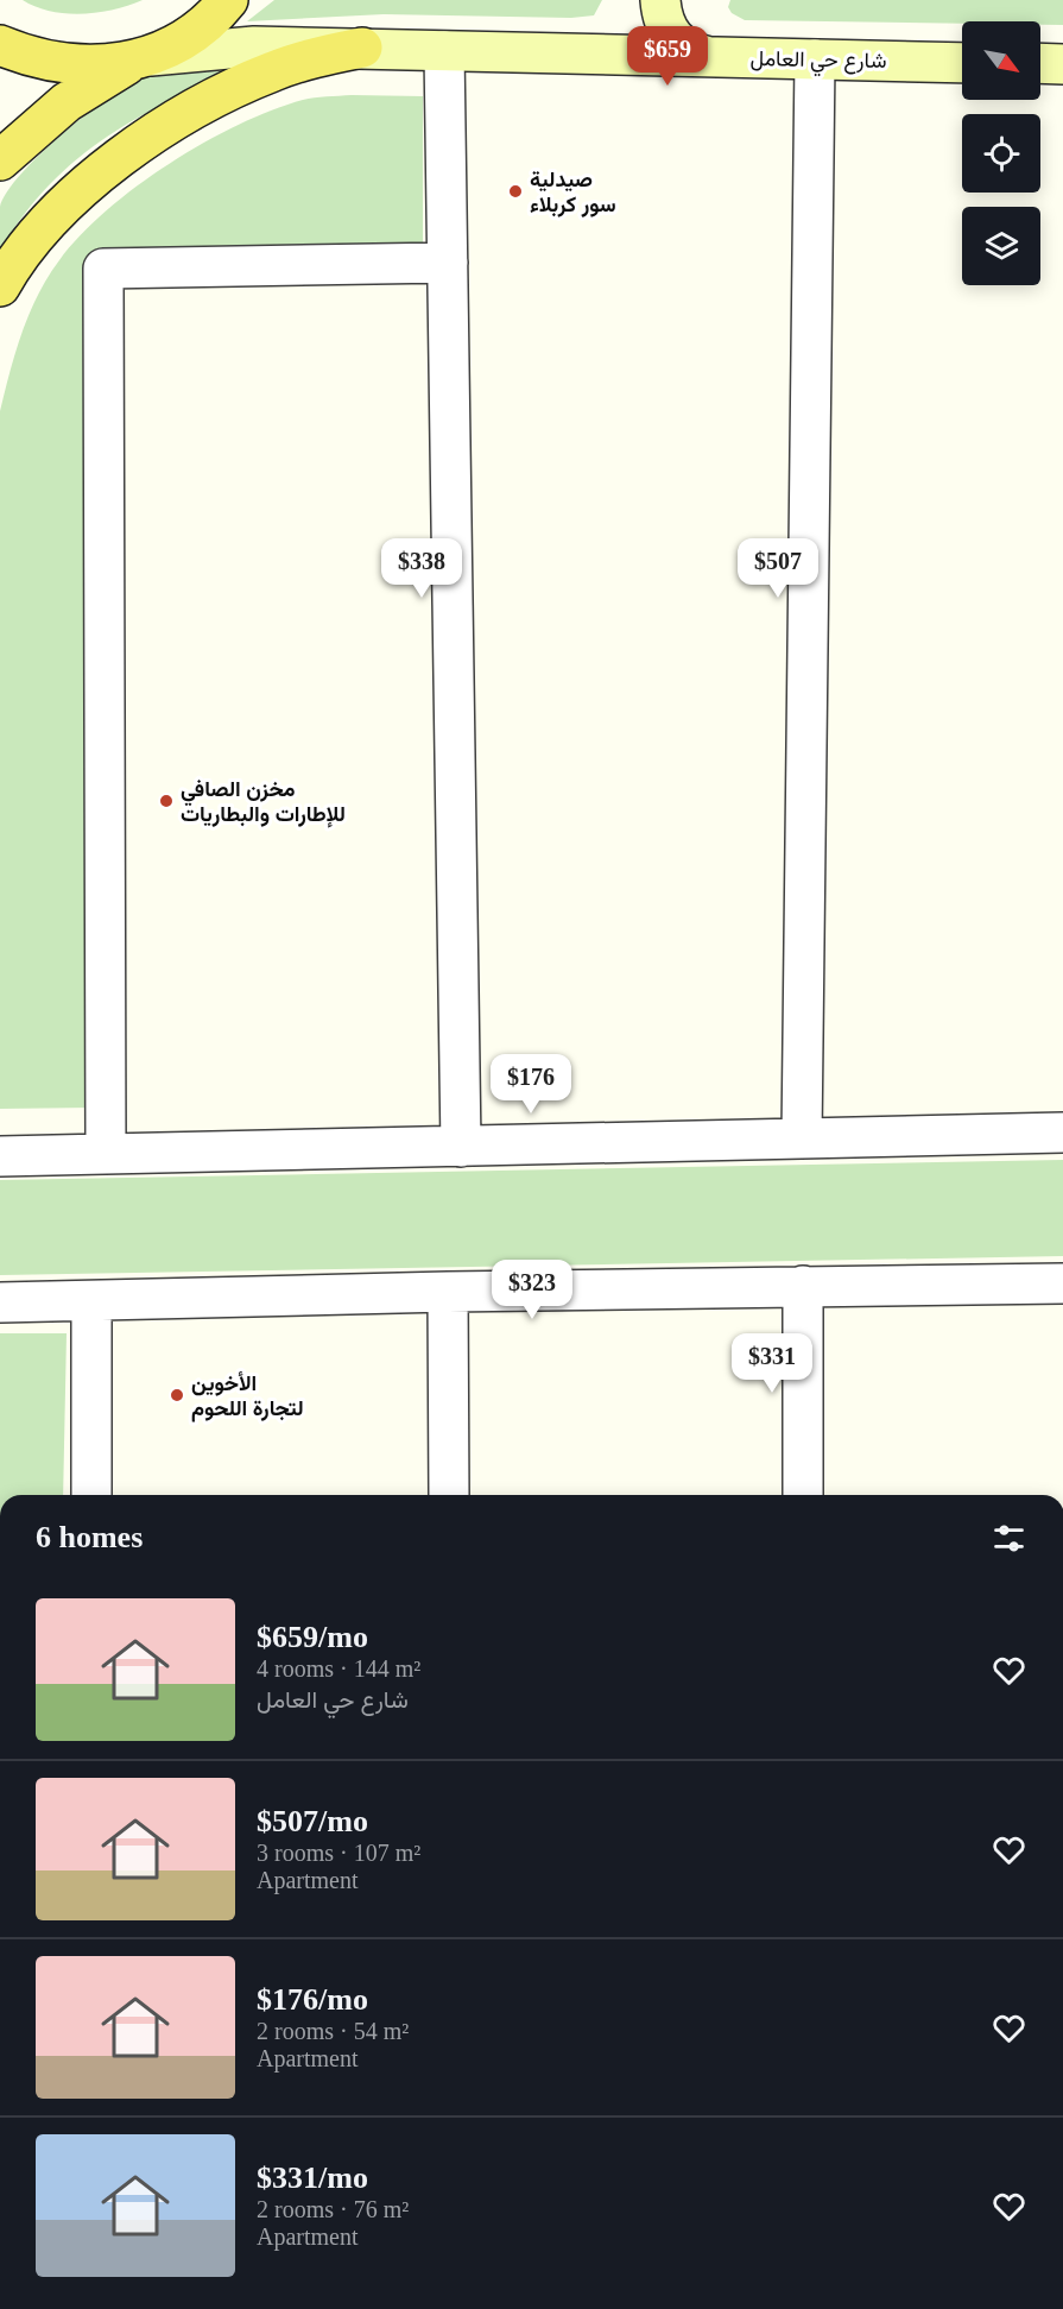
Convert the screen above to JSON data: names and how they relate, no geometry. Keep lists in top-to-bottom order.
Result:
{
  "streets": {
    "main road": ["شارع حي العامل"]
  },
  "places": ["صيدلية سور كربلاء", "مخزن الصافي للإطارات والبطاريات", "الأخوين لتجارة اللحوم"],
  "north": "bottom right",
  "page": {
    "price": [
      "$659",
      "$338",
      "$507",
      "$176",
      "$323",
      "$331"
    ],
    "heading": "6 homes",
    "list": [
      {
        "name": "$659/mo",
        "note": "4 rooms · 144 m² · شارع حي العامل"
      },
      {
        "name": "$507/mo",
        "note": "3 rooms · 107 m² · Apartment"
      },
      {
        "name": "$176/mo",
        "note": "2 rooms · 54 m² · Apartment"
      },
      {
        "name": "$331/mo",
        "note": "2 rooms · 76 m² · Apartment"
      }
    ]
  }
}
